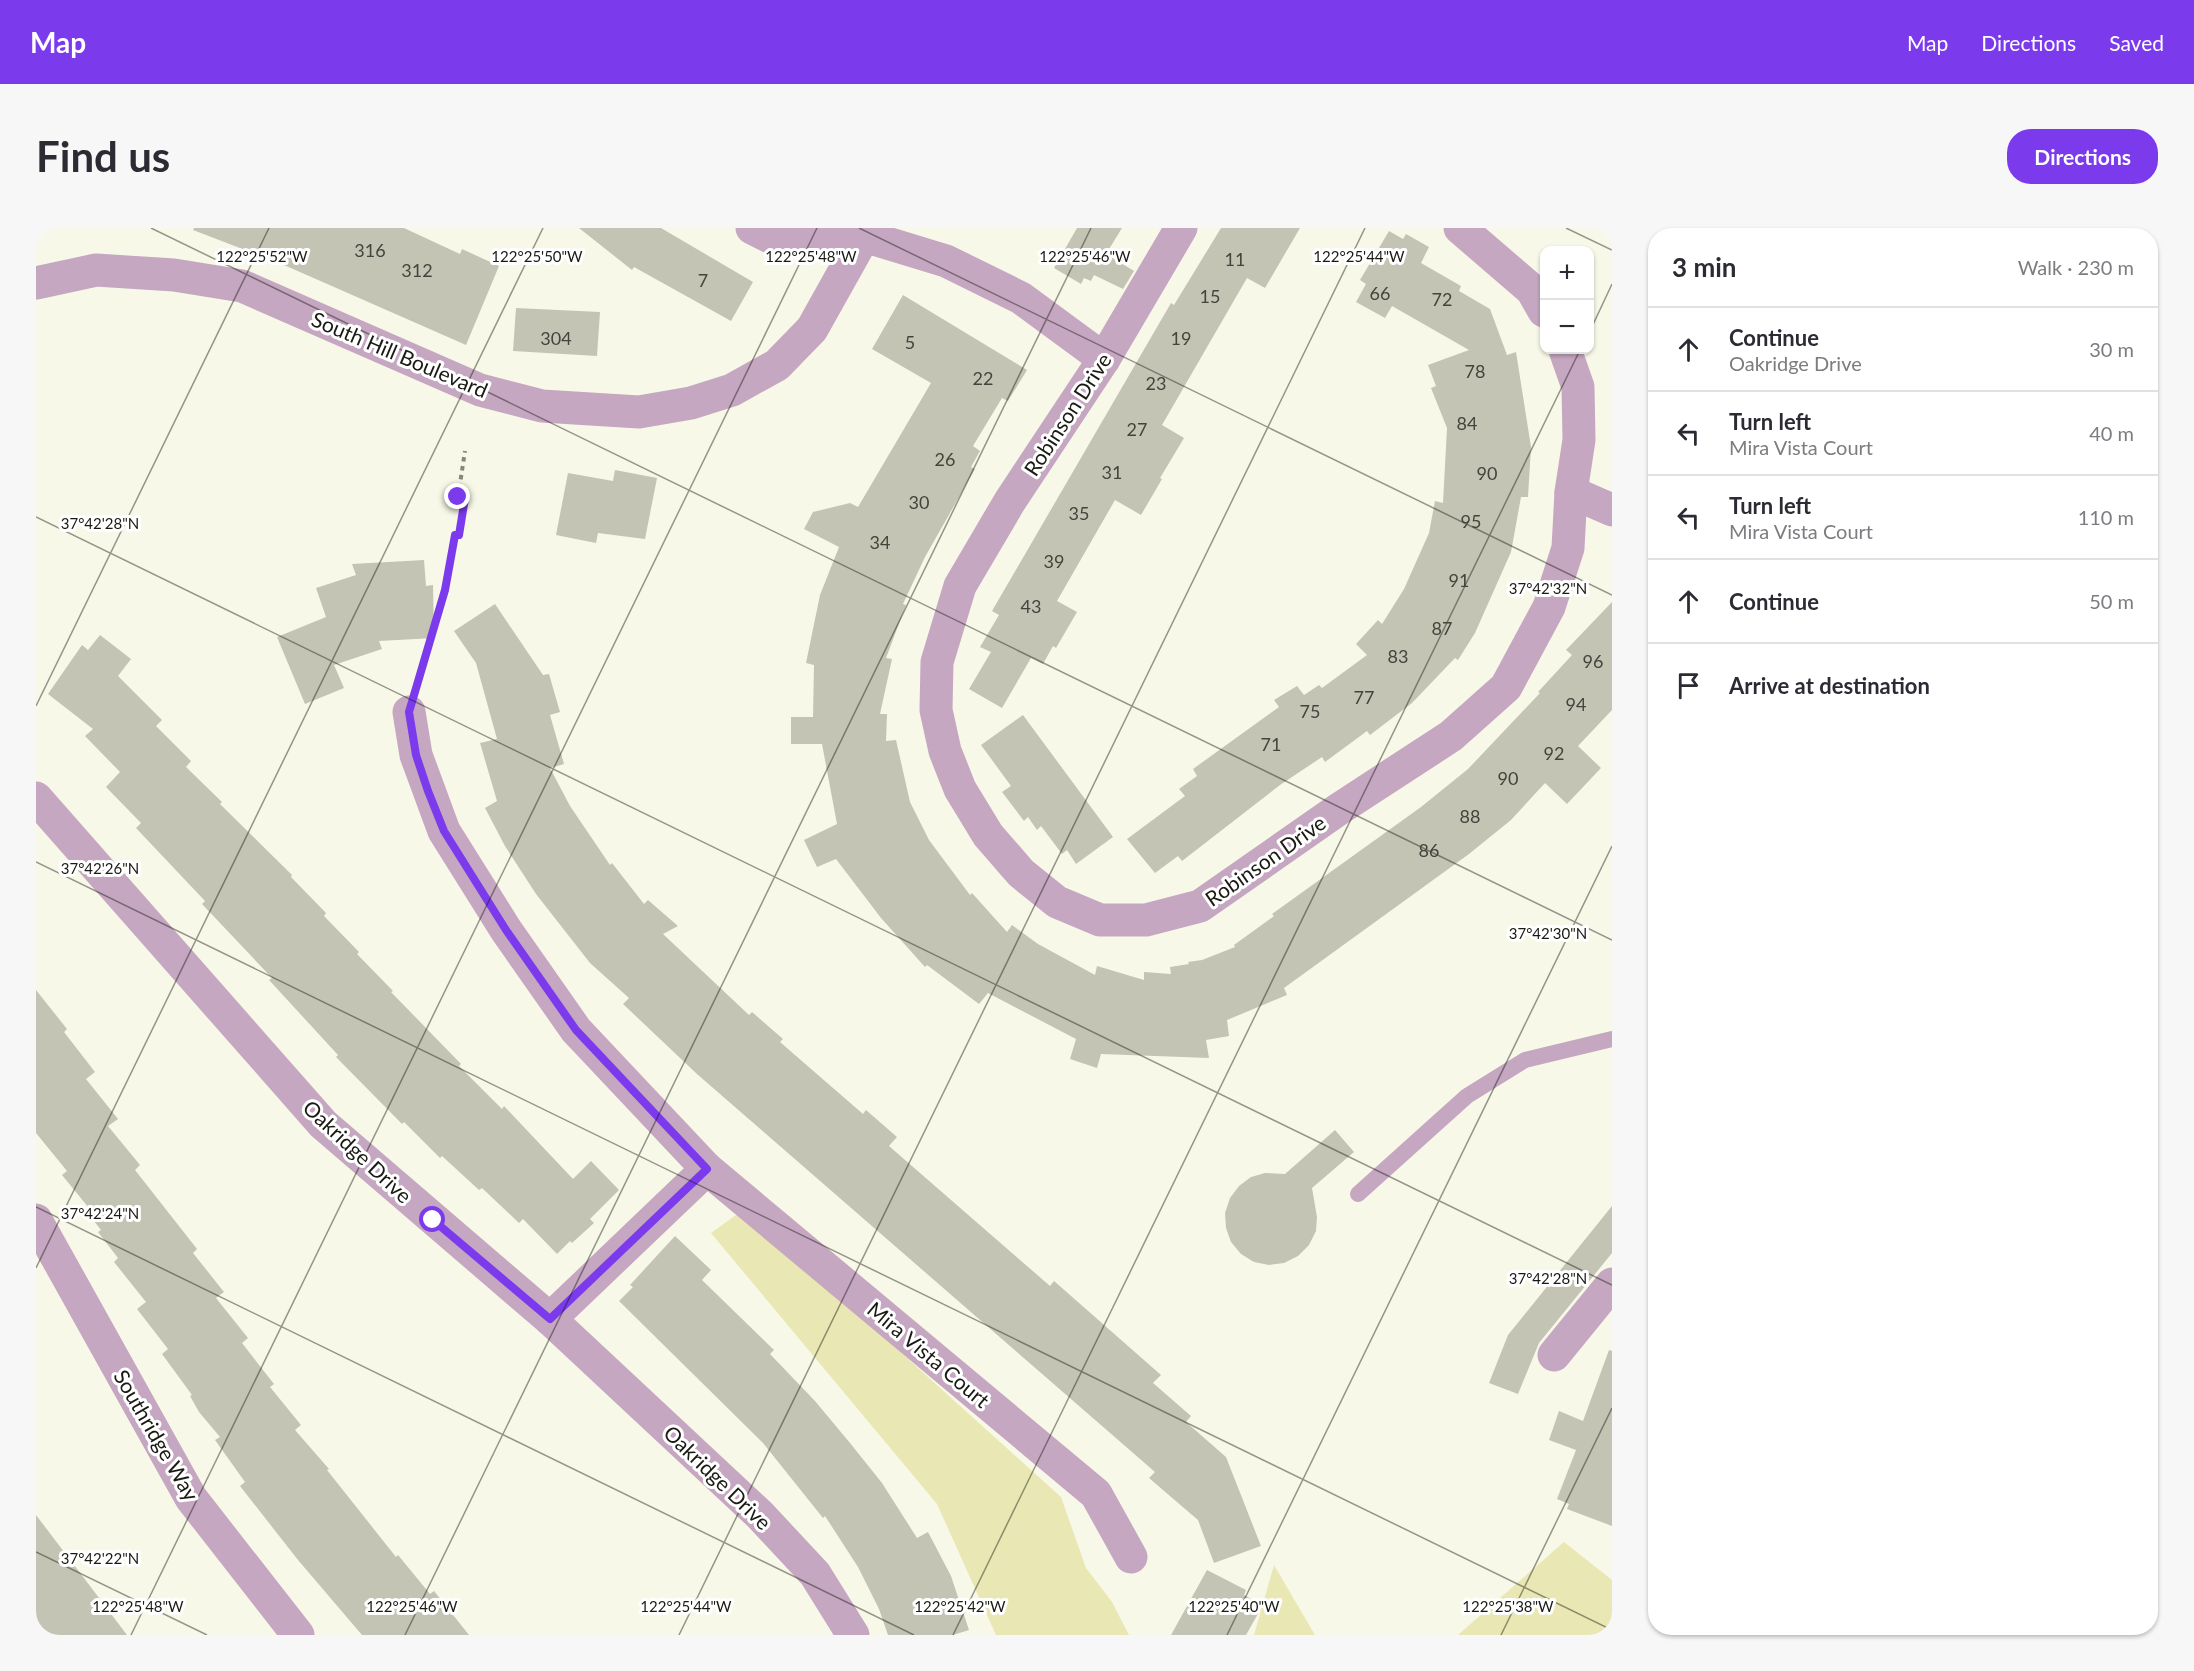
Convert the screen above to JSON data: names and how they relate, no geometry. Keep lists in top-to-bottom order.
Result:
{
  "streets": {
    "street": [
      "South Hill Boulevard",
      "Robinson Drive",
      "Oakridge Drive",
      "Mira Vista Court",
      "Southridge Way"
    ]
  },
  "house_numbers": [
    "316",
    "11",
    "312",
    "7",
    "66",
    "15",
    "72",
    "304",
    "19",
    "5",
    "78",
    "22",
    "23",
    "84",
    "27",
    "26",
    "31",
    "90",
    "30",
    "35",
    "95",
    "34",
    "39",
    "91",
    "43",
    "87",
    "83",
    "96",
    "77",
    "94",
    "75",
    "71",
    "92",
    "90",
    "88",
    "86"
  ],
  "page": {
    "header": "Map",
    "nav": ["Map", "Directions", "Saved"],
    "buttons": "Directions",
    "title": "Find us",
    "heading": ["3 min", "Walk · 230 m"],
    "map_buttons": ["+", "−"],
    "list": [
      ["Continue", "Oakridge Drive", "30 m"],
      ["Turn left", "Mira Vista Court", "40 m"],
      ["Turn left", "Mira Vista Court", "110 m"],
      ["Continue", "50 m"],
      "Arrive at destination"
    ]
  },
  "coordinates": [
    "122°25'52\"W",
    "122°25'50\"W",
    "122°25'48\"W",
    "122°25'46\"W",
    "122°25'44\"W",
    "37°42'28\"N",
    "37°42'32\"N",
    "37°42'26\"N",
    "37°42'30\"N",
    "37°42'24\"N",
    "37°42'22\"N",
    "122°25'42\"W",
    "122°25'40\"W",
    "122°25'38\"W"
  ]
}
